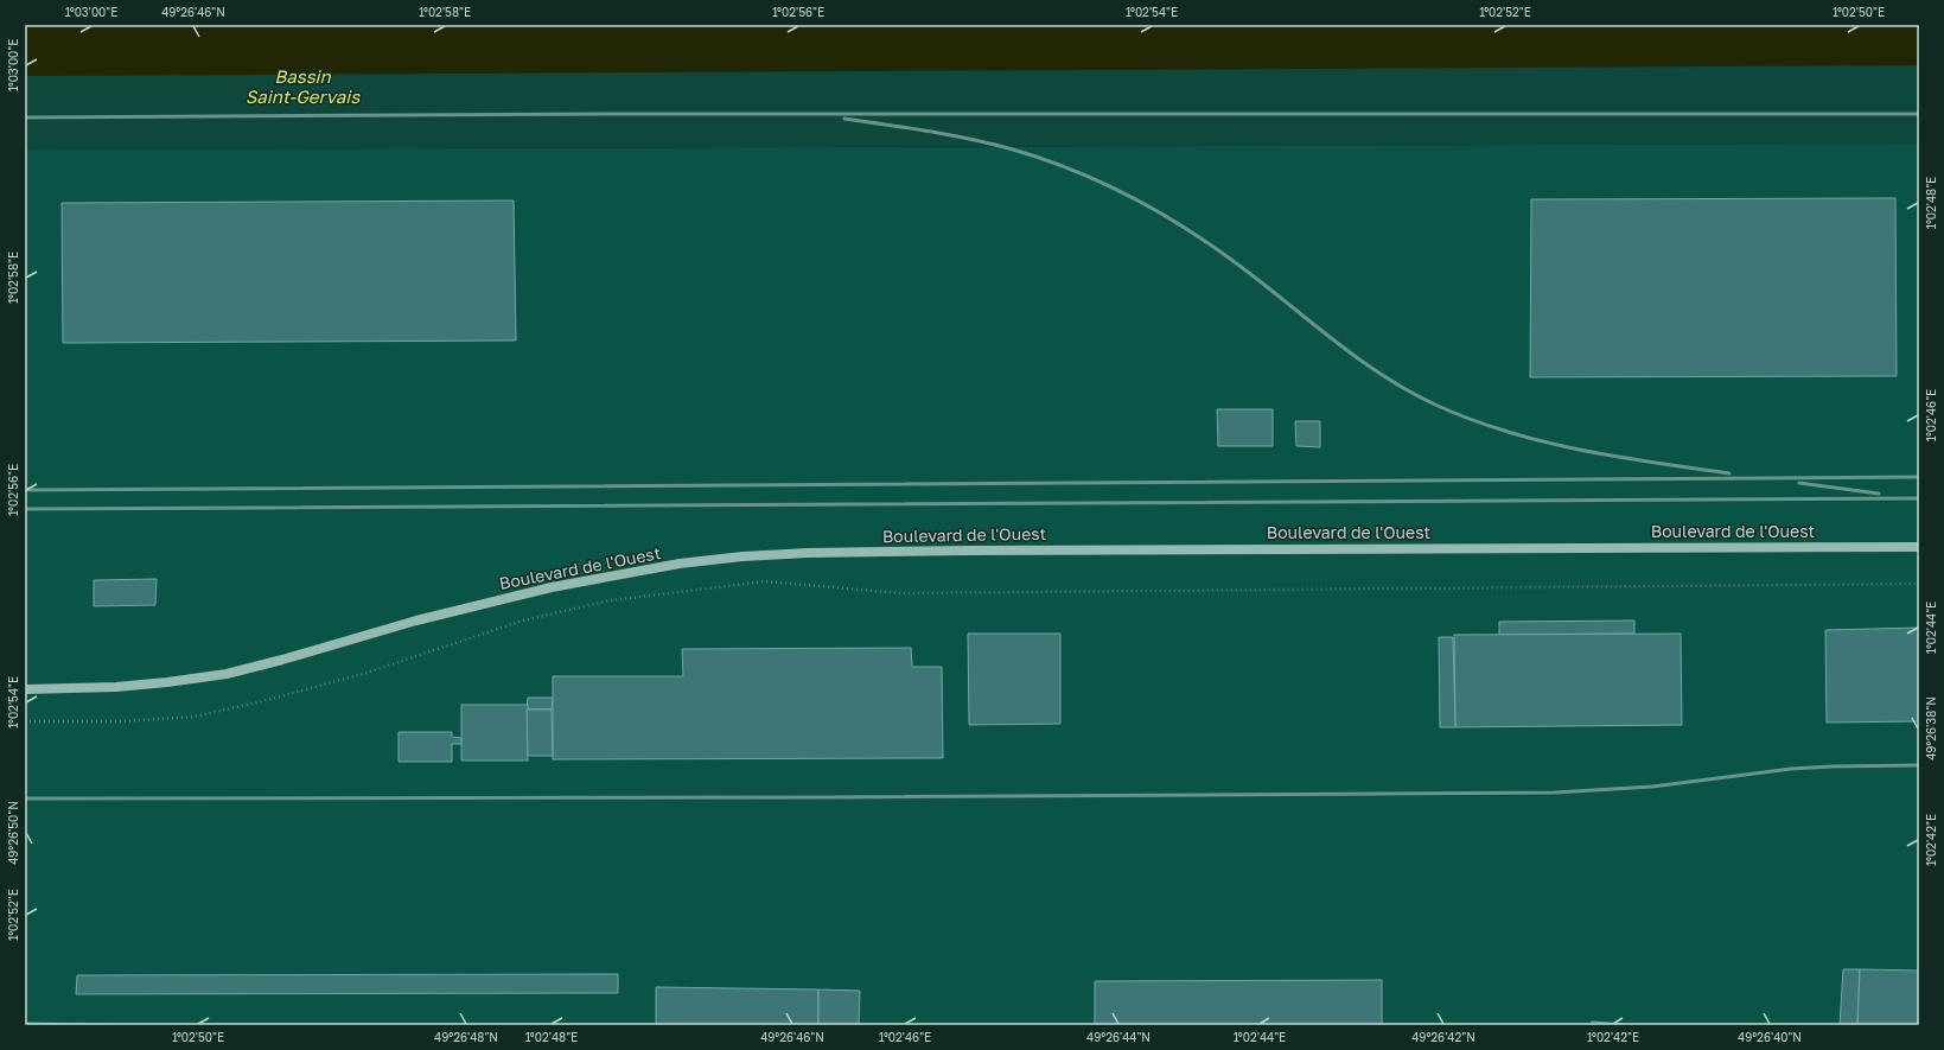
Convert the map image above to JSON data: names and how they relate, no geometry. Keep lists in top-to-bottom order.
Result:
{
  "streets": {
    "main road": ["Boulevard de l'Ouest"]
  },
  "water": ["Bassin Saint-Gervais"],
  "coordinates": [
    "1°03'00\"E",
    "49°26'46\"N",
    "1°02'58\"E",
    "1°02'56\"E",
    "1°02'54\"E",
    "1°02'52\"E",
    "1°02'50\"E",
    "1°02'48\"E",
    "1°02'46\"E",
    "1°02'44\"E",
    "49°26'38\"N",
    "49°26'50\"N",
    "1°02'42\"E",
    "49°26'48\"N",
    "49°26'44\"N",
    "49°26'42\"N",
    "49°26'40\"N"
  ]
}
